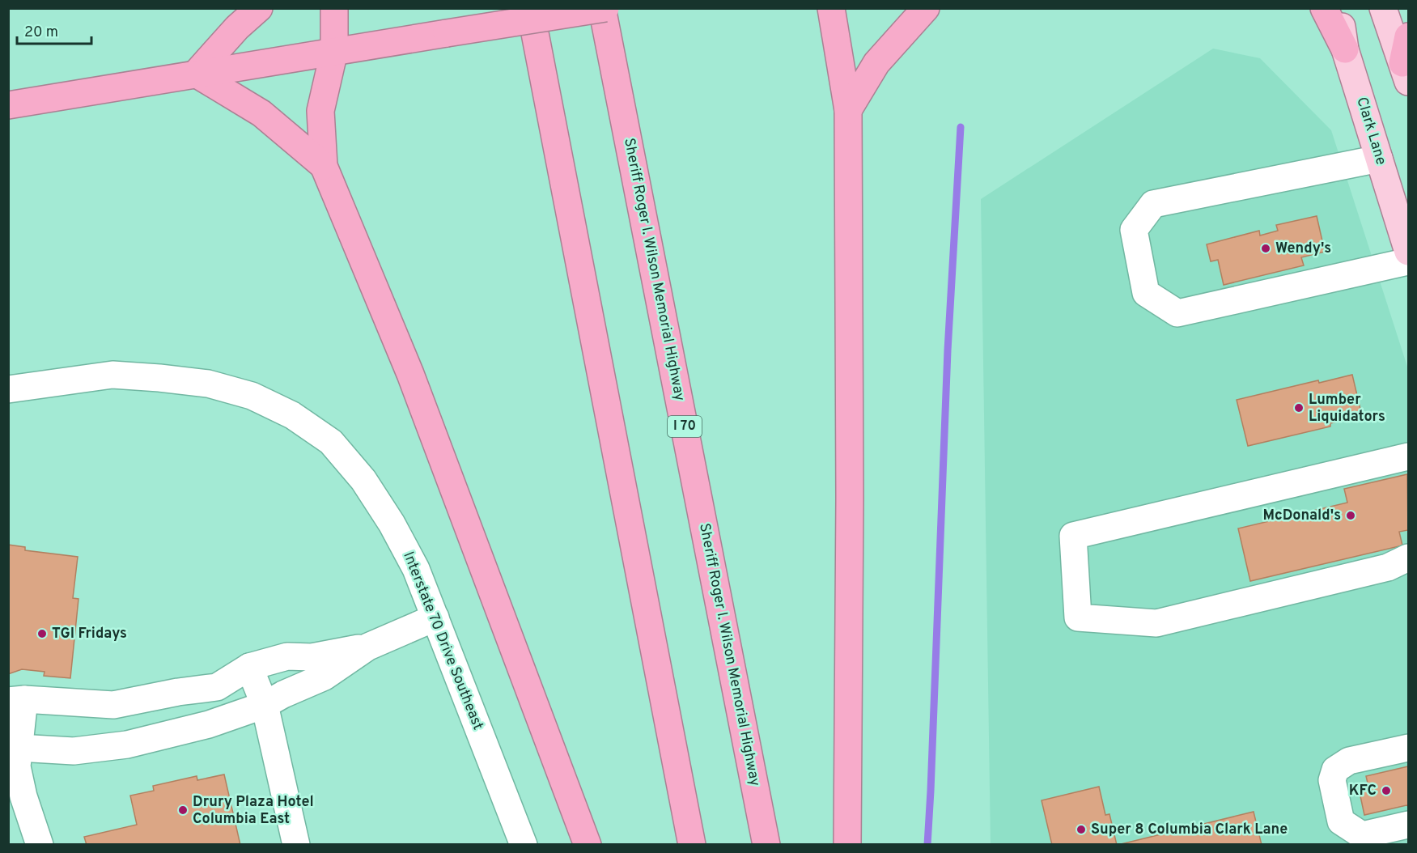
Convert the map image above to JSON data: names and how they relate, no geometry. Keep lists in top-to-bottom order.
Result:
{
  "streets": {
    "highway": ["Sheriff Roger I. Wilson Memorial Highway", "I 70"],
    "main road": ["Clark Lane"],
    "street": ["Interstate 70 Drive Southeast"]
  },
  "places": [
    "Wendy's",
    "Lumber Liquidators",
    "McDonald's",
    "TGI Fridays",
    "KFC",
    "Drury Plaza Hotel Columbia East",
    "Super 8 Columbia Clark Lane"
  ],
  "scale_bar": "20 m"
}
